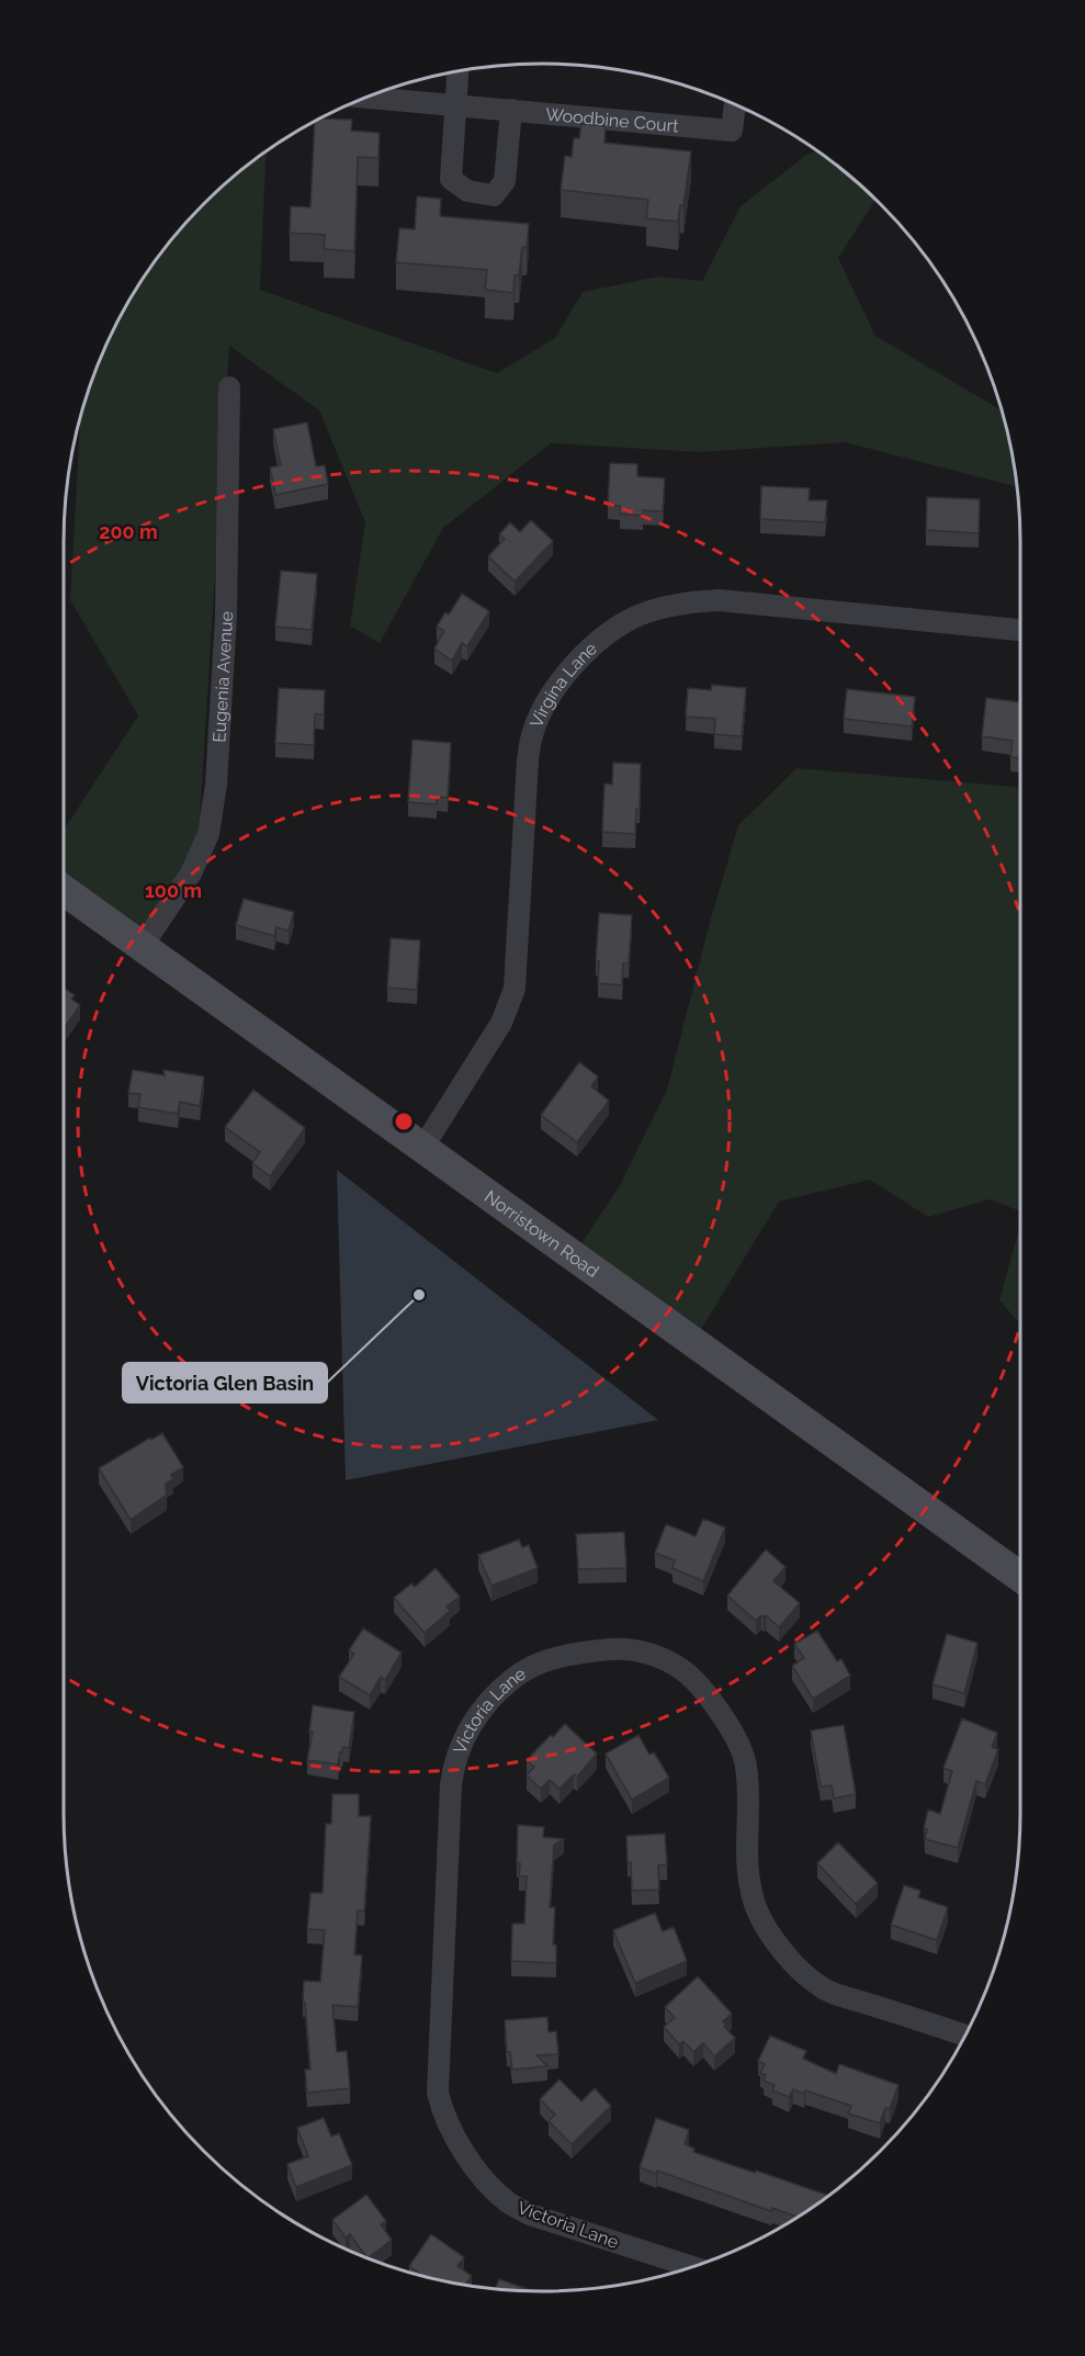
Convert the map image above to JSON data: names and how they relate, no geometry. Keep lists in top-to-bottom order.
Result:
{
  "streets": {
    "main road": ["Norristown Road"],
    "street": [
      "Woodbine Court",
      "Eugenia Avenue",
      "Virgina Lane",
      "Victoria Lane"
    ]
  },
  "crossings": [
    ["Eugenia Avenue", "Norristown Road"],
    ["Virgina Lane", "Norristown Road"]
  ],
  "places": ["Victoria Glen Basin"],
  "rings": ["200 m", "100 m"]
}
